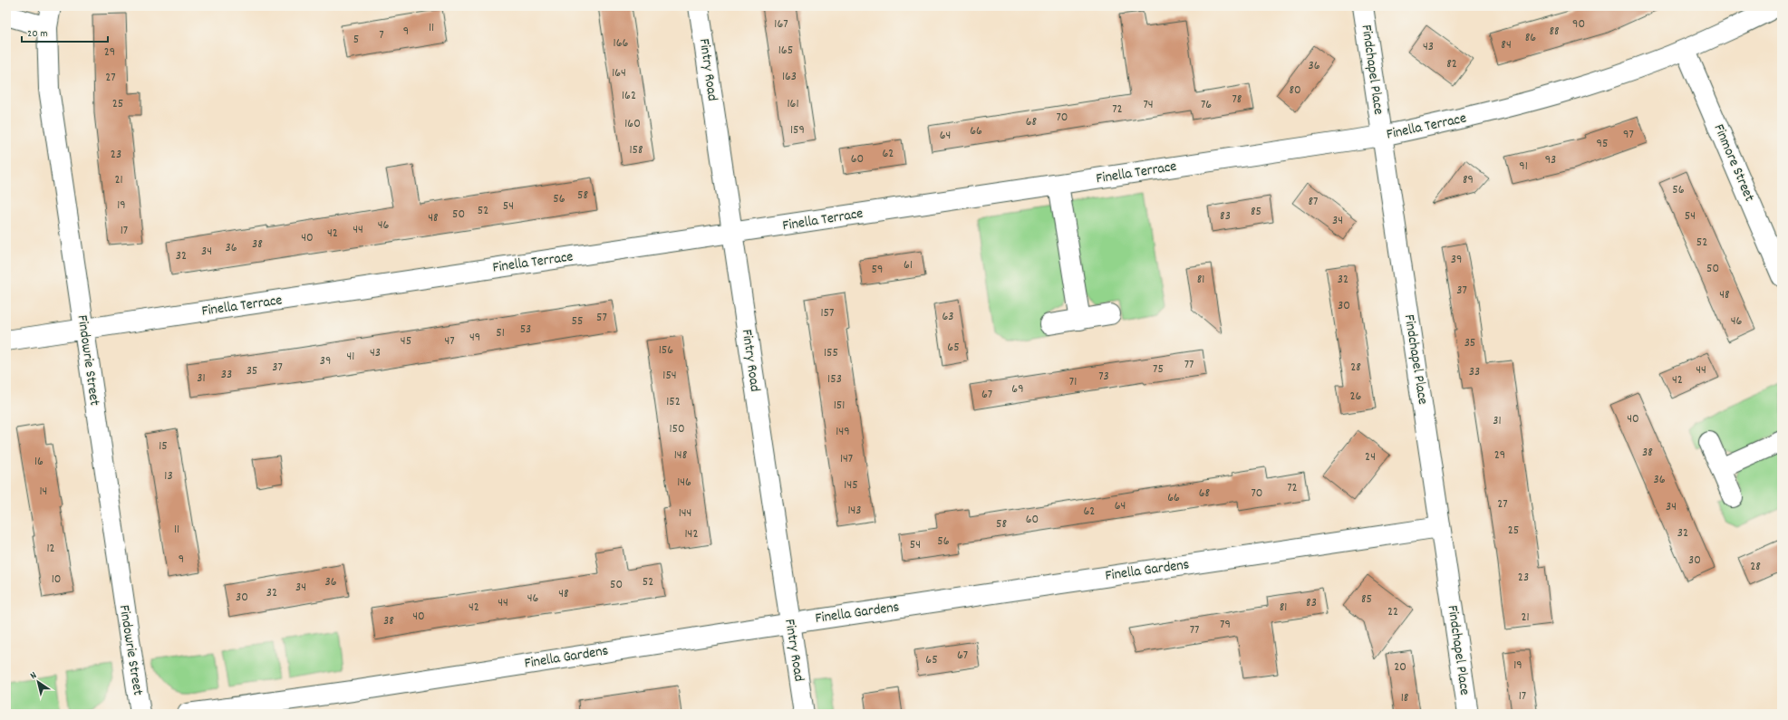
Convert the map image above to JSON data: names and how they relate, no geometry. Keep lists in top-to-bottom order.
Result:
{
  "streets": {
    "street": [
      "Fintry Road",
      "Findchapel Place",
      "Finella Terrace",
      "Finmore Street",
      "Findowrie Street",
      "Finella Gardens"
    ]
  },
  "crossings": [
    ["Fintry Road", "Finella Terrace"],
    ["Fintry Road", "Finella Gardens"],
    ["Findchapel Place", "Finella Terrace"],
    ["Findchapel Place", "Finella Gardens"],
    ["Finella Terrace", "Finmore Street"],
    ["Finella Terrace", "Findowrie Street"]
  ],
  "house_numbers": [
    "167",
    "90",
    "11",
    "9",
    "88",
    "7",
    "86",
    "5",
    "166",
    "84",
    "43",
    "165",
    "29",
    "82",
    "36",
    "164",
    "163",
    "27",
    "80",
    "162",
    "78",
    "25",
    "161",
    "74",
    "76",
    "72",
    "70",
    "68",
    "160",
    "159",
    "66",
    "97",
    "64",
    "95",
    "158",
    "62",
    "23",
    "60",
    "93",
    "91",
    "21",
    "89",
    "56",
    "58",
    "56",
    "87",
    "19",
    "54",
    "52",
    "85",
    "50",
    "83",
    "54",
    "48",
    "34",
    "46",
    "44",
    "17",
    "42",
    "40",
    "52",
    "38",
    "36",
    "34",
    "32",
    "39",
    "61",
    "50",
    "59",
    "81",
    "32",
    "37",
    "48",
    "30",
    "157",
    "63",
    "57",
    "55",
    "46",
    "53",
    "51",
    "49",
    "45",
    "47",
    "35",
    "65",
    "156",
    "43",
    "155",
    "41",
    "39",
    "77",
    "37",
    "28",
    "75",
    "44",
    "35",
    "33",
    "33",
    "154",
    "73",
    "31",
    "153",
    "42",
    "71",
    "69",
    "67",
    "26",
    "152",
    "151",
    "40",
    "31",
    "150",
    "149",
    "15",
    "38",
    "148",
    "29",
    "24",
    "147",
    "16",
    "13",
    "36",
    "146",
    "145",
    "72",
    "14",
    "68",
    "70",
    "66",
    "27",
    "64",
    "34",
    "143",
    "62",
    "144",
    "60",
    "58",
    "11",
    "25",
    "32",
    "142",
    "56",
    "54",
    "12",
    "9",
    "30",
    "28",
    "23",
    "10",
    "36",
    "52",
    "50",
    "34",
    "32",
    "48",
    "30",
    "46",
    "85",
    "44",
    "83",
    "42",
    "81",
    "22",
    "40",
    "21",
    "38",
    "79",
    "77",
    "67",
    "65",
    "19",
    "20",
    "17",
    "18"
  ],
  "scale_bar": "20 m",
  "north": "top left"
}
